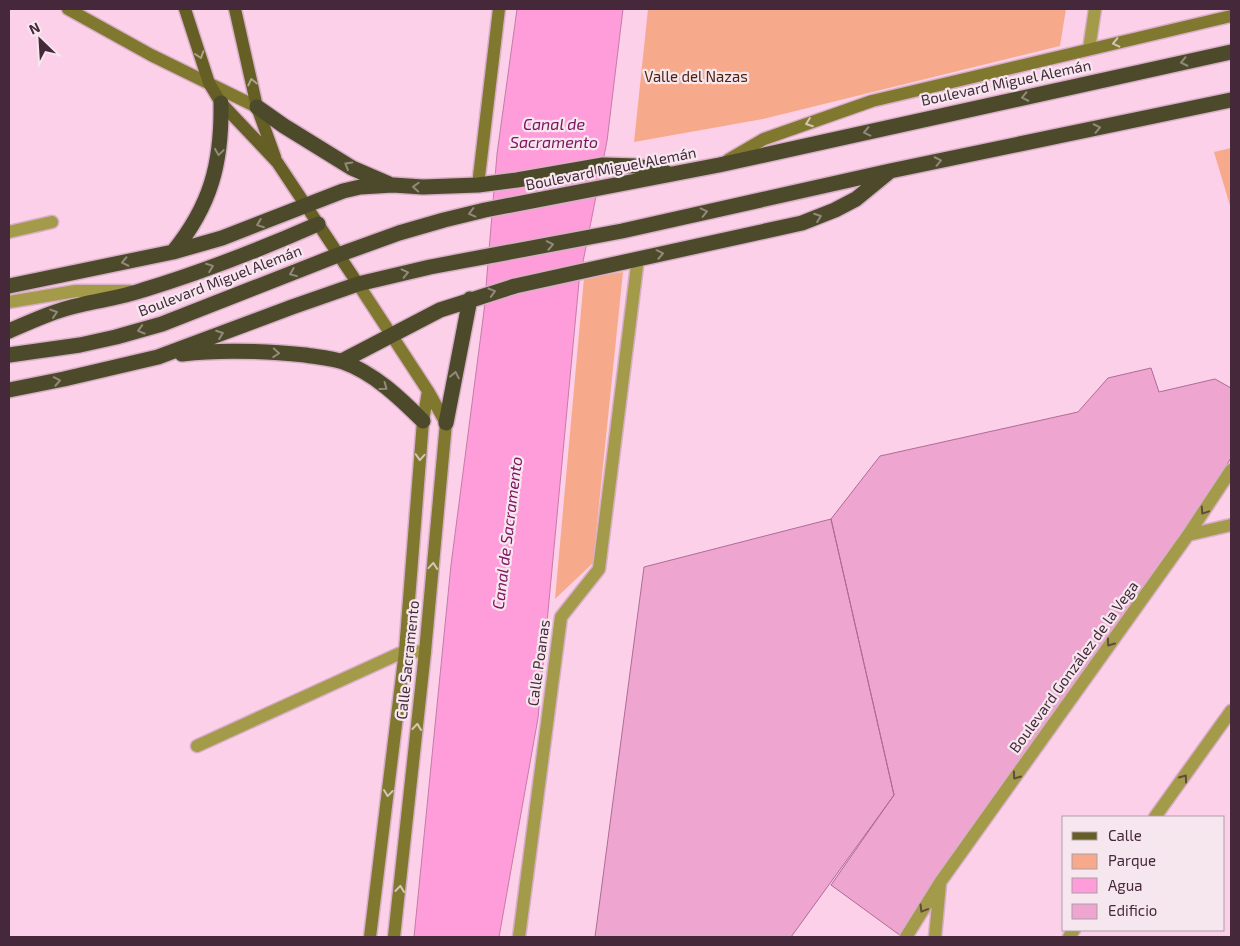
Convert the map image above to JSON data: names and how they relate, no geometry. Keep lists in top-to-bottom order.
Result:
{
  "streets": {
    "highway": ["Boulevard Miguel Alemán"],
    "main road": ["Calle Sacramento"],
    "street": ["Calle Poanas", "Boulevard González de la Vega"]
  },
  "one_way": ["Boulevard González de la Vega"],
  "water": ["Canal de Sacramento"],
  "parks": ["Valle del Nazas"],
  "legend": [
    "Calle",
    "Parque",
    "Agua",
    "Edificio"
  ],
  "north": "top left"
}
